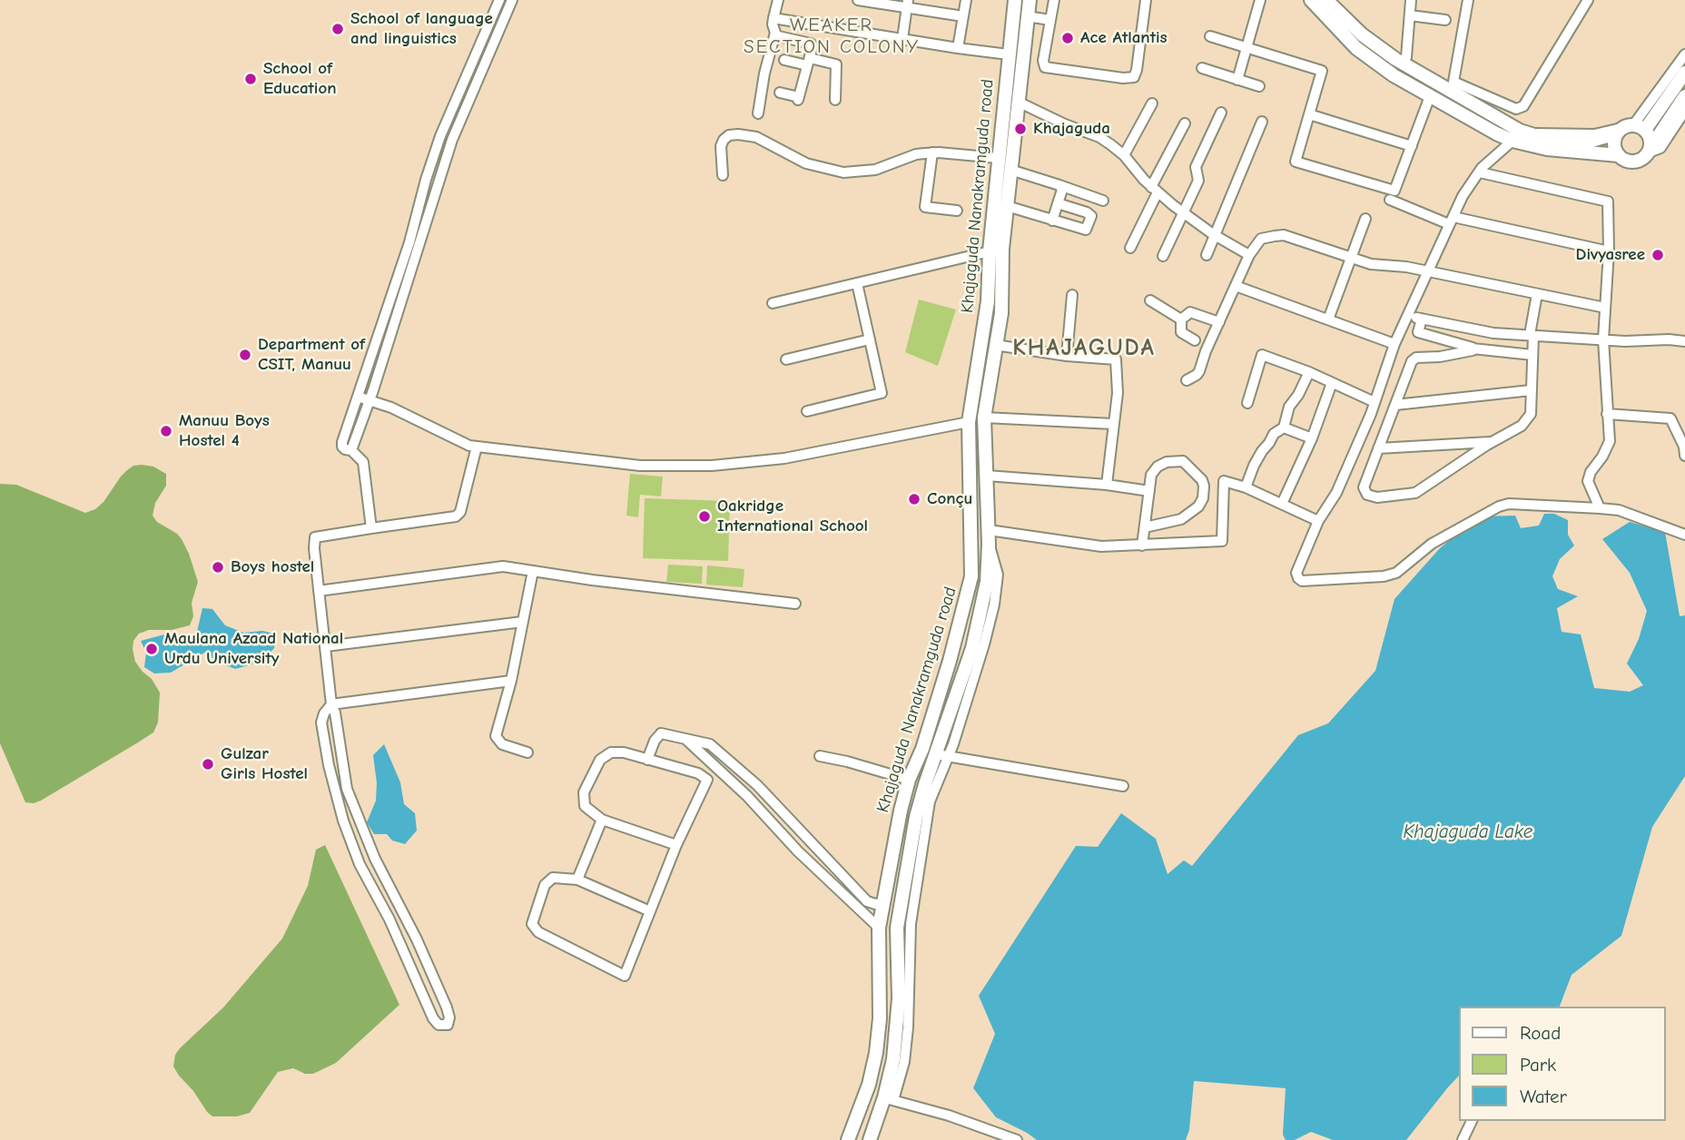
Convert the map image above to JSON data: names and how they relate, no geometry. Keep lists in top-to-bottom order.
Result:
{
  "streets": {
    "main road": ["Khajaguda Nanakramguda road"]
  },
  "districts": ["WEAKER SECTION COLONY", "KHAJAGUDA"],
  "water": ["Khajaguda Lake"],
  "places": [
    "School of language and linguistics",
    "Ace Atlantis",
    "School of Education",
    "Khajaguda",
    "Divyasree",
    "Department of CSIT, Manuu",
    "Manuu Boys Hostel 4",
    "Conçu",
    "Oakridge International School",
    "Boys hostel",
    "Maulana Azaad National Urdu University",
    "Gulzar Girls Hostel"
  ],
  "legend": ["Road", "Park", "Water"]
}
